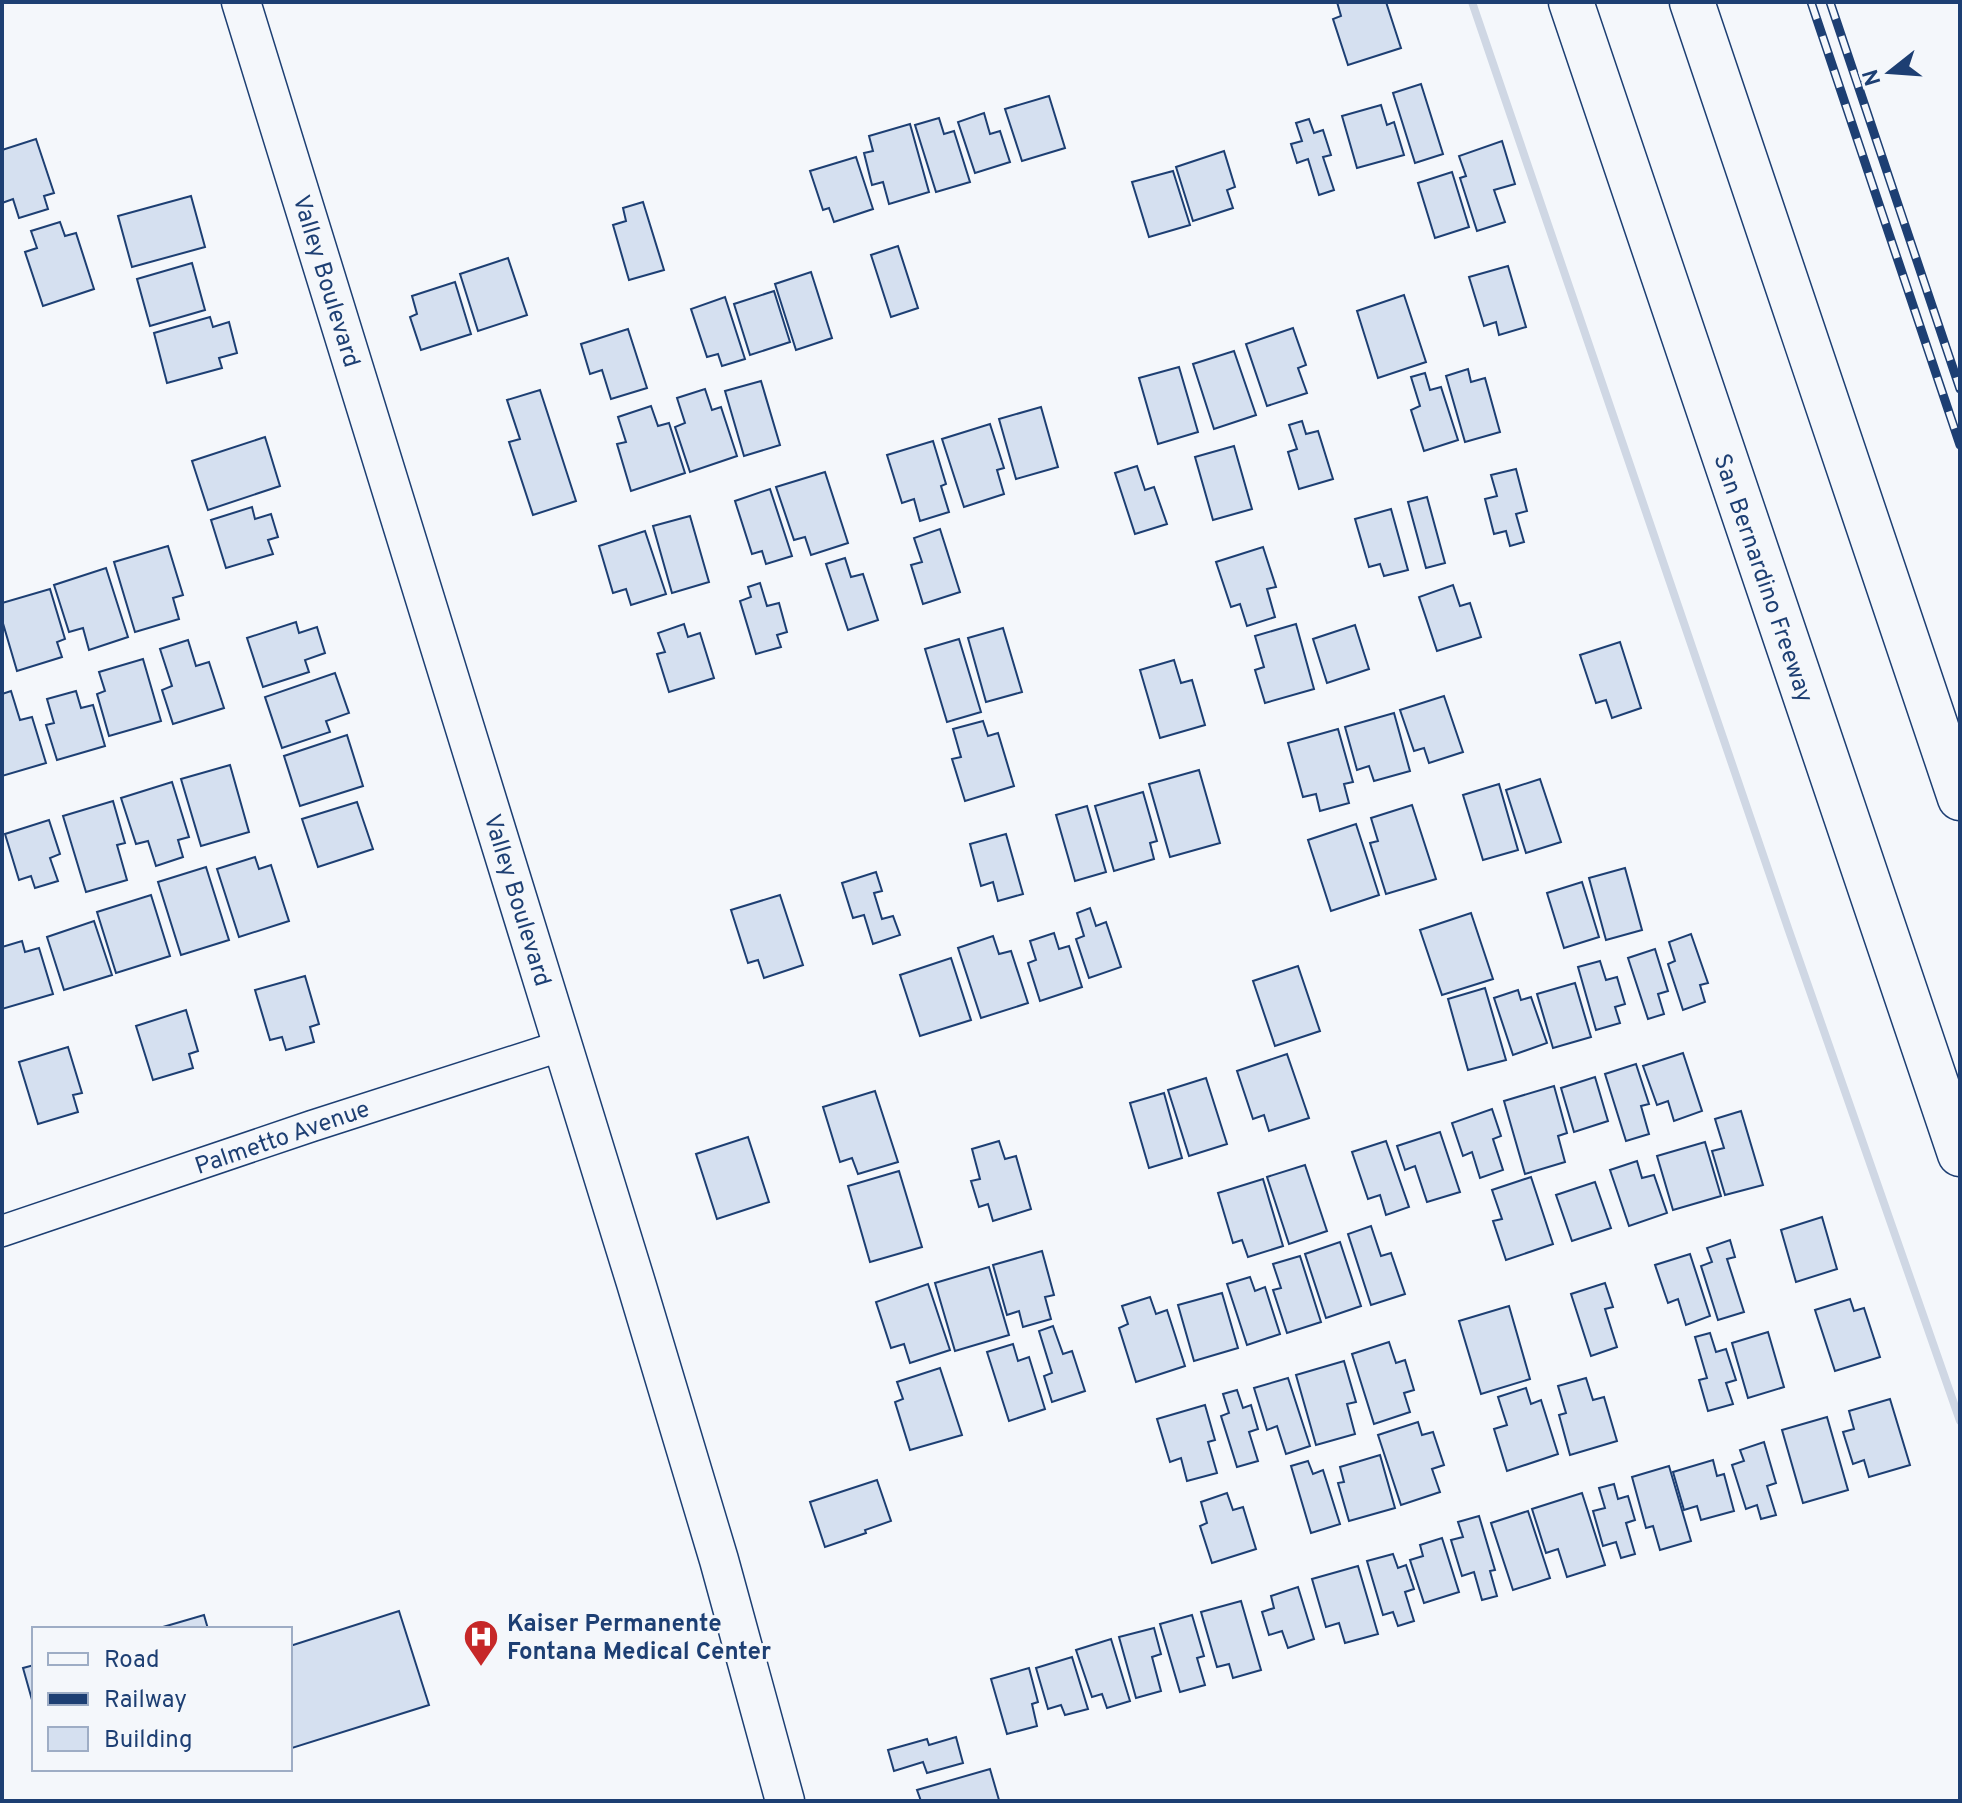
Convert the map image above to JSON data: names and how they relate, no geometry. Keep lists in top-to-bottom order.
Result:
{
  "streets": {
    "highway": ["San Bernardino Freeway"],
    "main road": ["Valley Boulevard"],
    "street": ["Palmetto Avenue"]
  },
  "crossings": [
    ["Valley Boulevard", "Palmetto Avenue"]
  ],
  "places": {
    "hospital": ["Kaiser Permanente Fontana Medical Center"]
  },
  "legend": ["Road", "Railway", "Building"],
  "north": "left"
}
